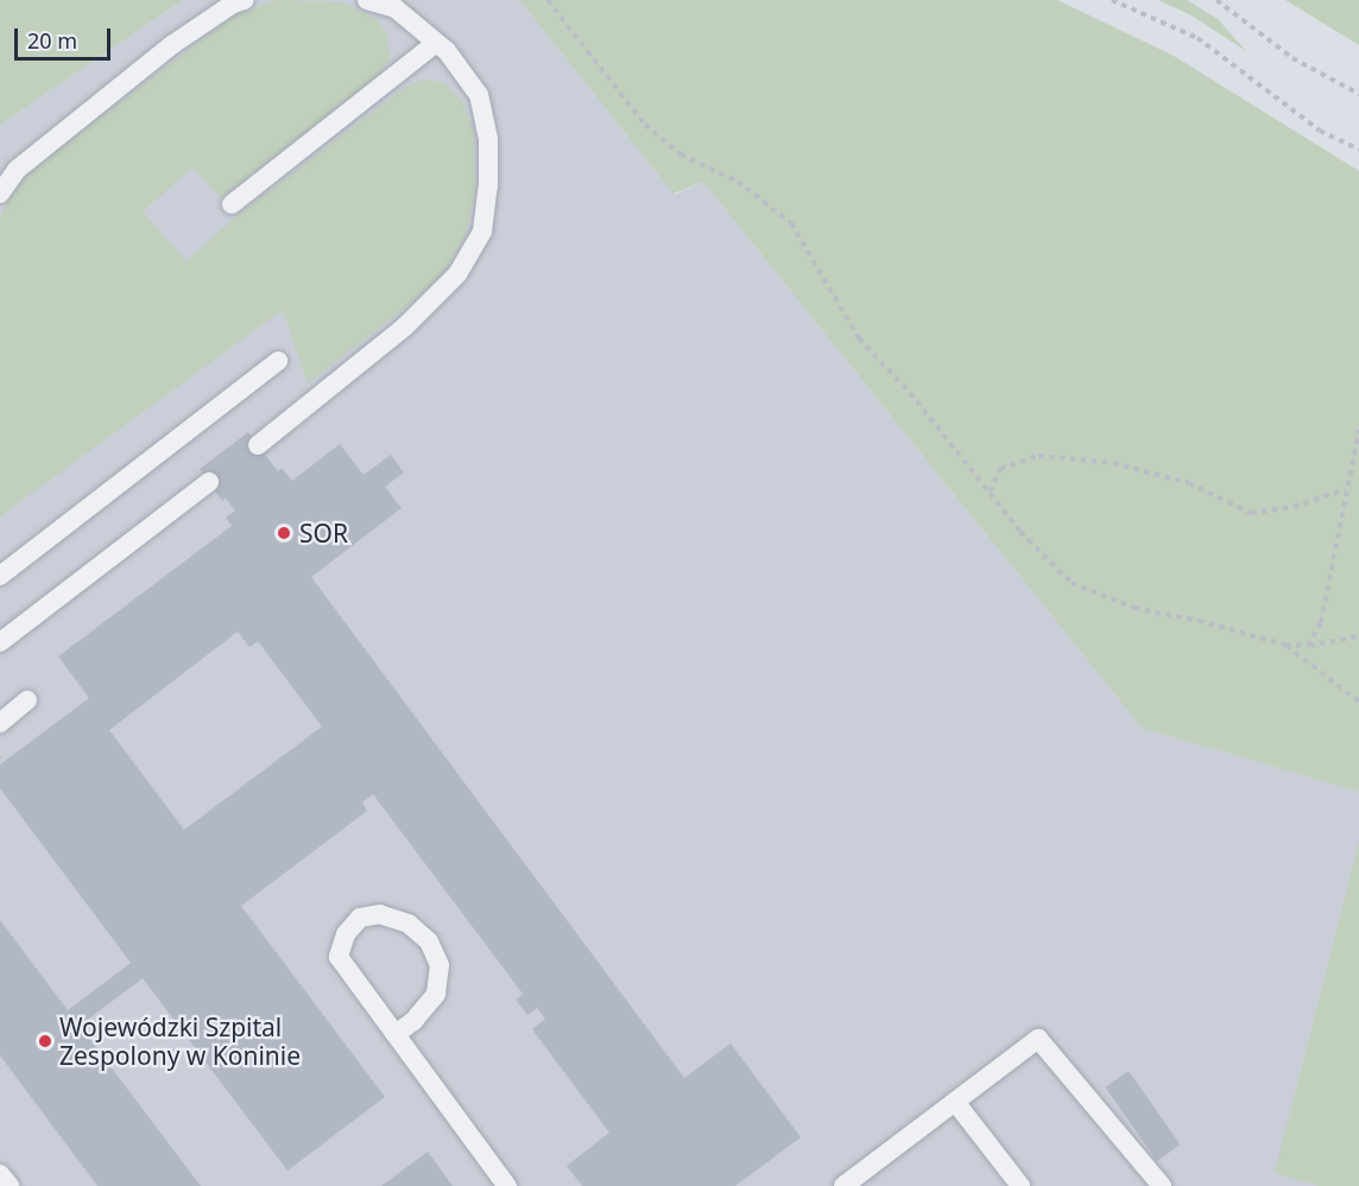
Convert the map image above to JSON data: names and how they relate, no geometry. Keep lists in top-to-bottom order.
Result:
{
  "places": ["SOR", "Wojewódzki Szpital Zespolony w Koninie"],
  "scale_bar": "20 m"
}
